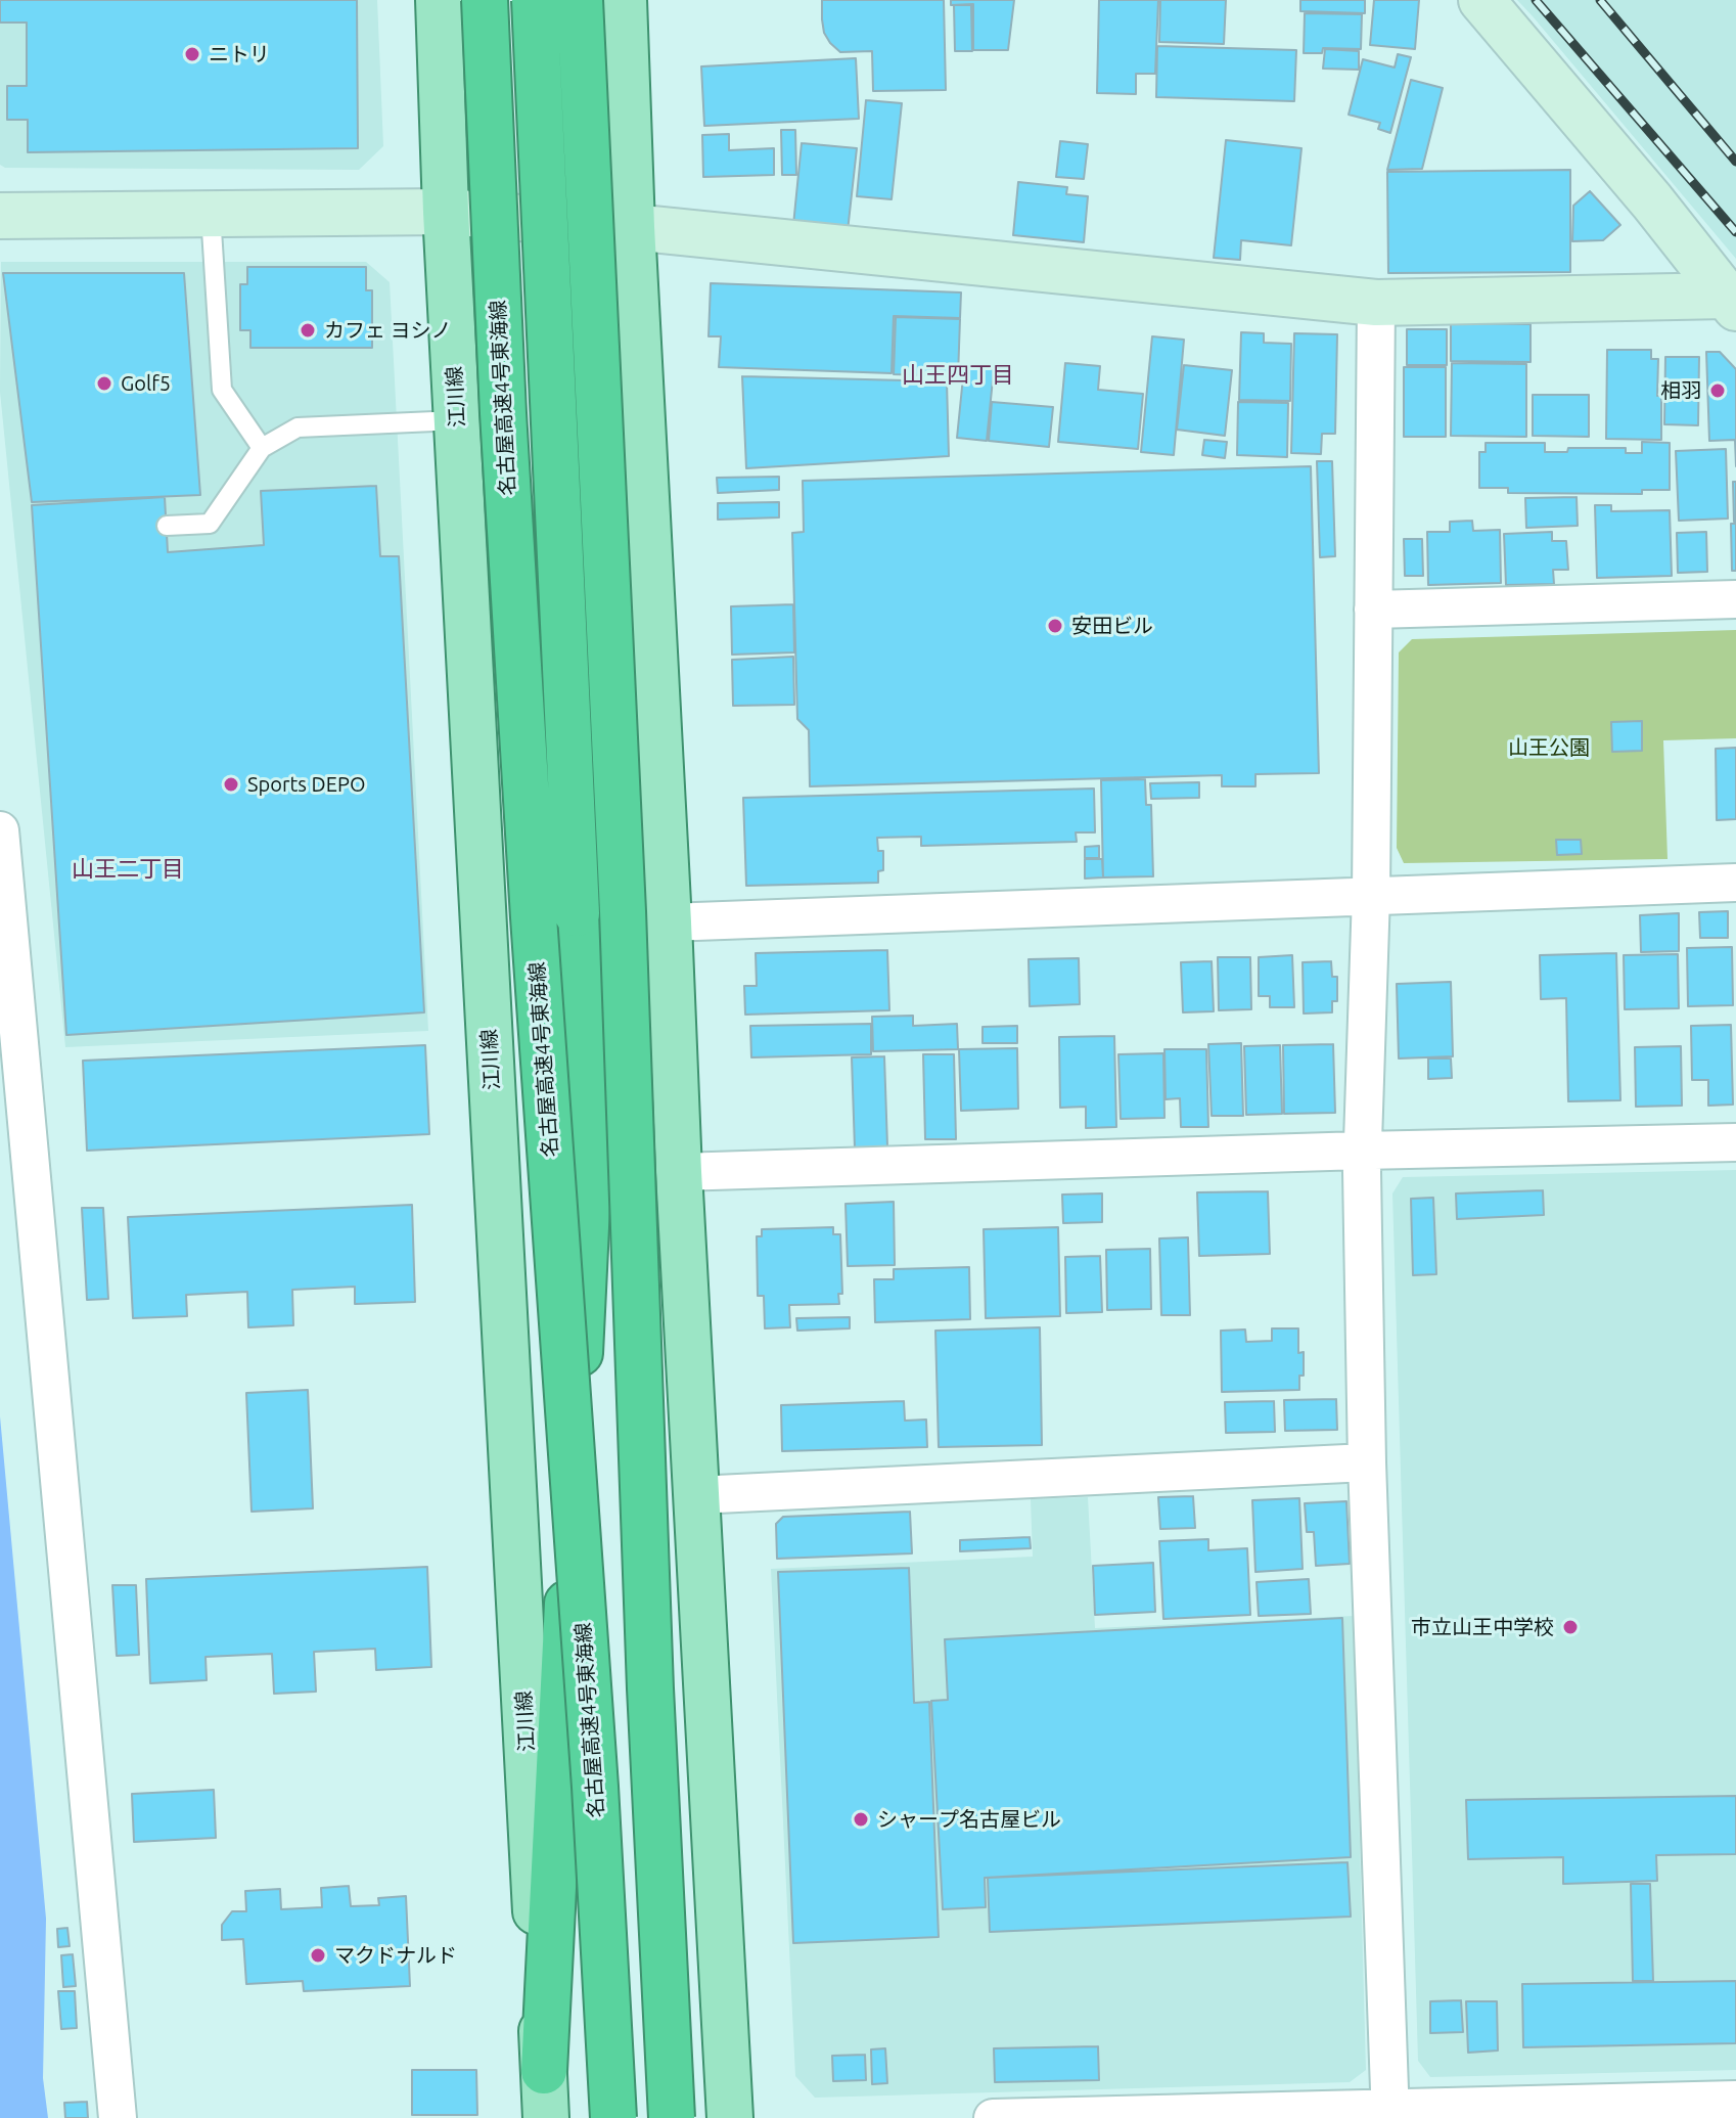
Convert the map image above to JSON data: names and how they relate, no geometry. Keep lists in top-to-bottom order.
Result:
{
  "streets": {
    "highway": ["名古屋高速4号東海線"],
    "main road": ["江川線"]
  },
  "districts": ["山王四丁目", "山王二丁目"],
  "parks": ["山王公園"],
  "places": [
    "ニトリ",
    "カフェ ヨシノ",
    "Golf5",
    "相羽",
    "安田ビル",
    "Sports DEPO",
    "市立山王中学校",
    "シャープ名古屋ビル",
    "マクドナルド"
  ]
}
